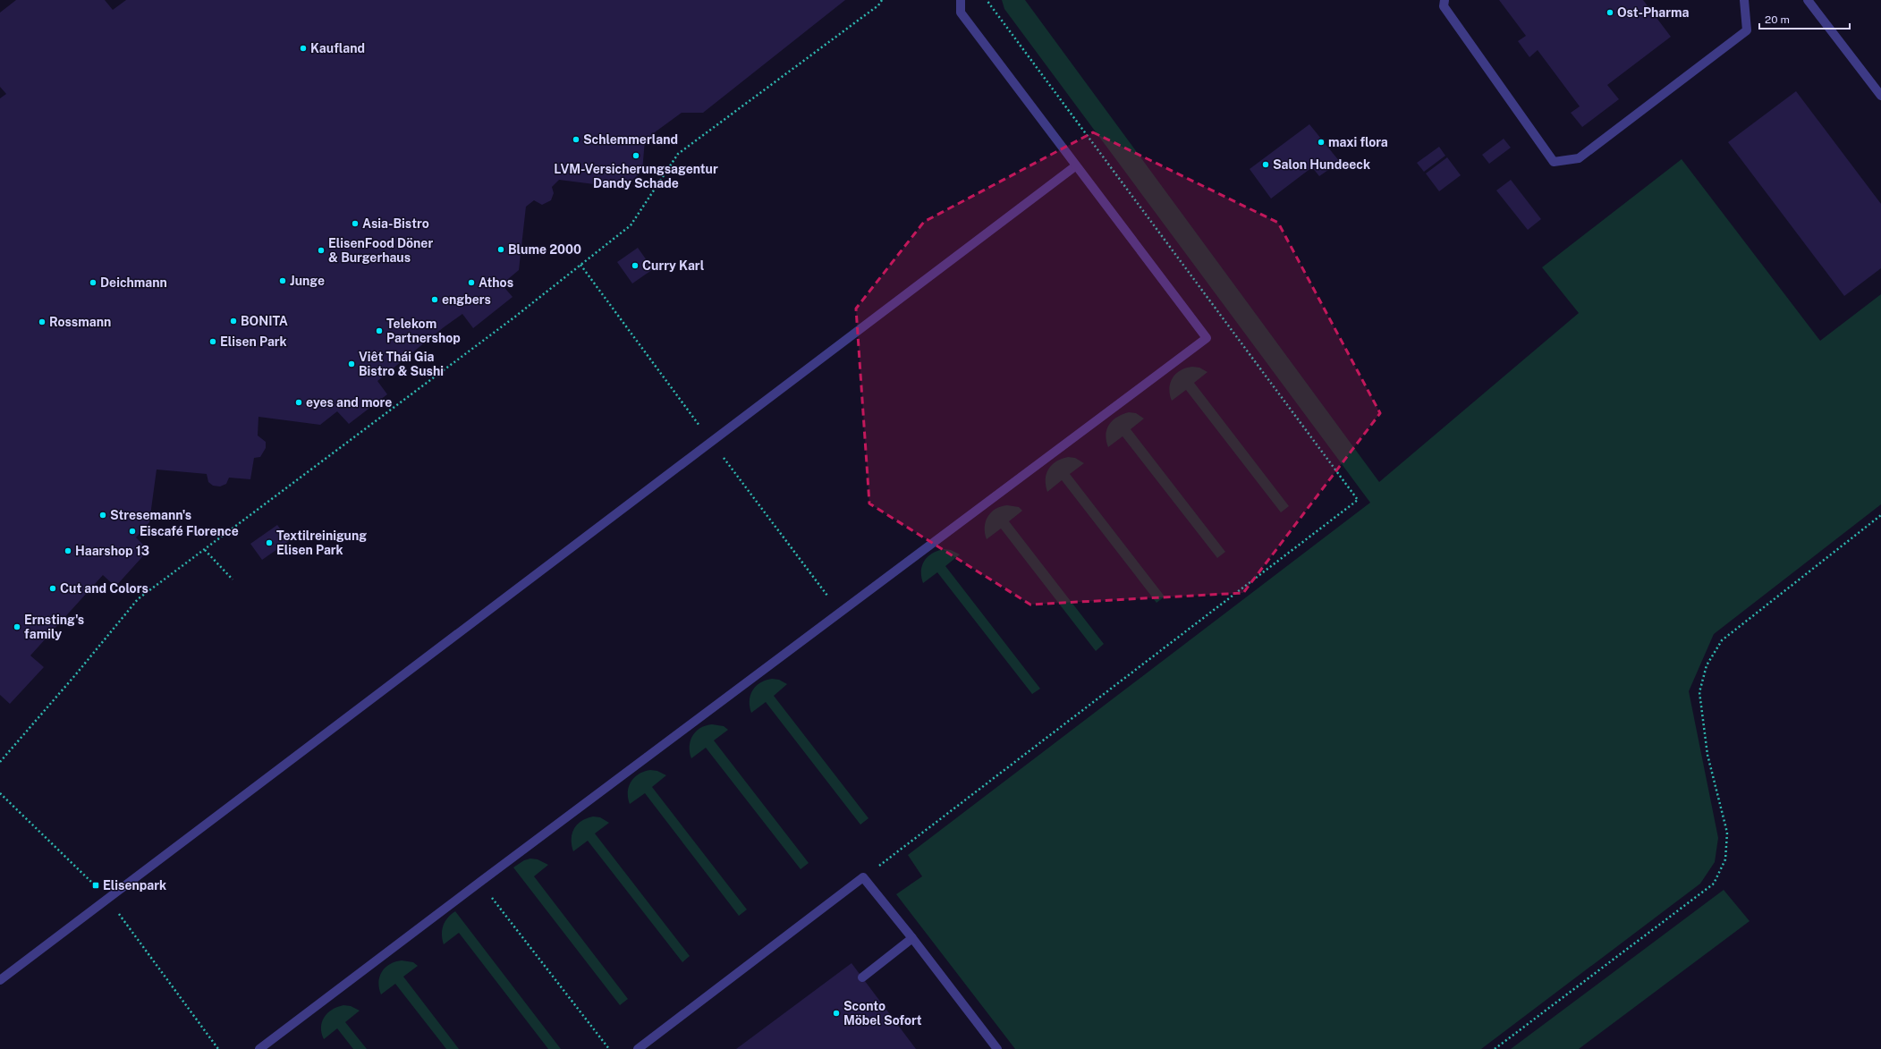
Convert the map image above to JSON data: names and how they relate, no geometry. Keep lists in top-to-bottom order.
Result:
{
  "places": {
    "other": [
      "Ost-Pharma",
      "Kaufland",
      "Schlemmerland",
      "maxi flora",
      "LVM-Versicherungsagentur Dandy Schade",
      "Salon Hundeeck",
      "Asia-Bistro",
      "Blume 2000",
      "ElisenFood Döner & Burgerhaus",
      "Curry Karl",
      "Junge",
      "Deichmann",
      "Athos",
      "engbers",
      "BONITA",
      "Rossmann",
      "Telekom Partnershop",
      "Elisen Park",
      "Viêt Thái Gia Bistro & Sushi",
      "eyes and more",
      "Stresemann's",
      "Eiscafé Florence",
      "Textilreinigung Elisen Park",
      "Haarshop 13",
      "Cut and Colors",
      "Ernsting's family",
      "Sconto Möbel Sofort"
    ],
    "transit": ["Elisenpark"]
  },
  "scale_bar": "20 m"
}
